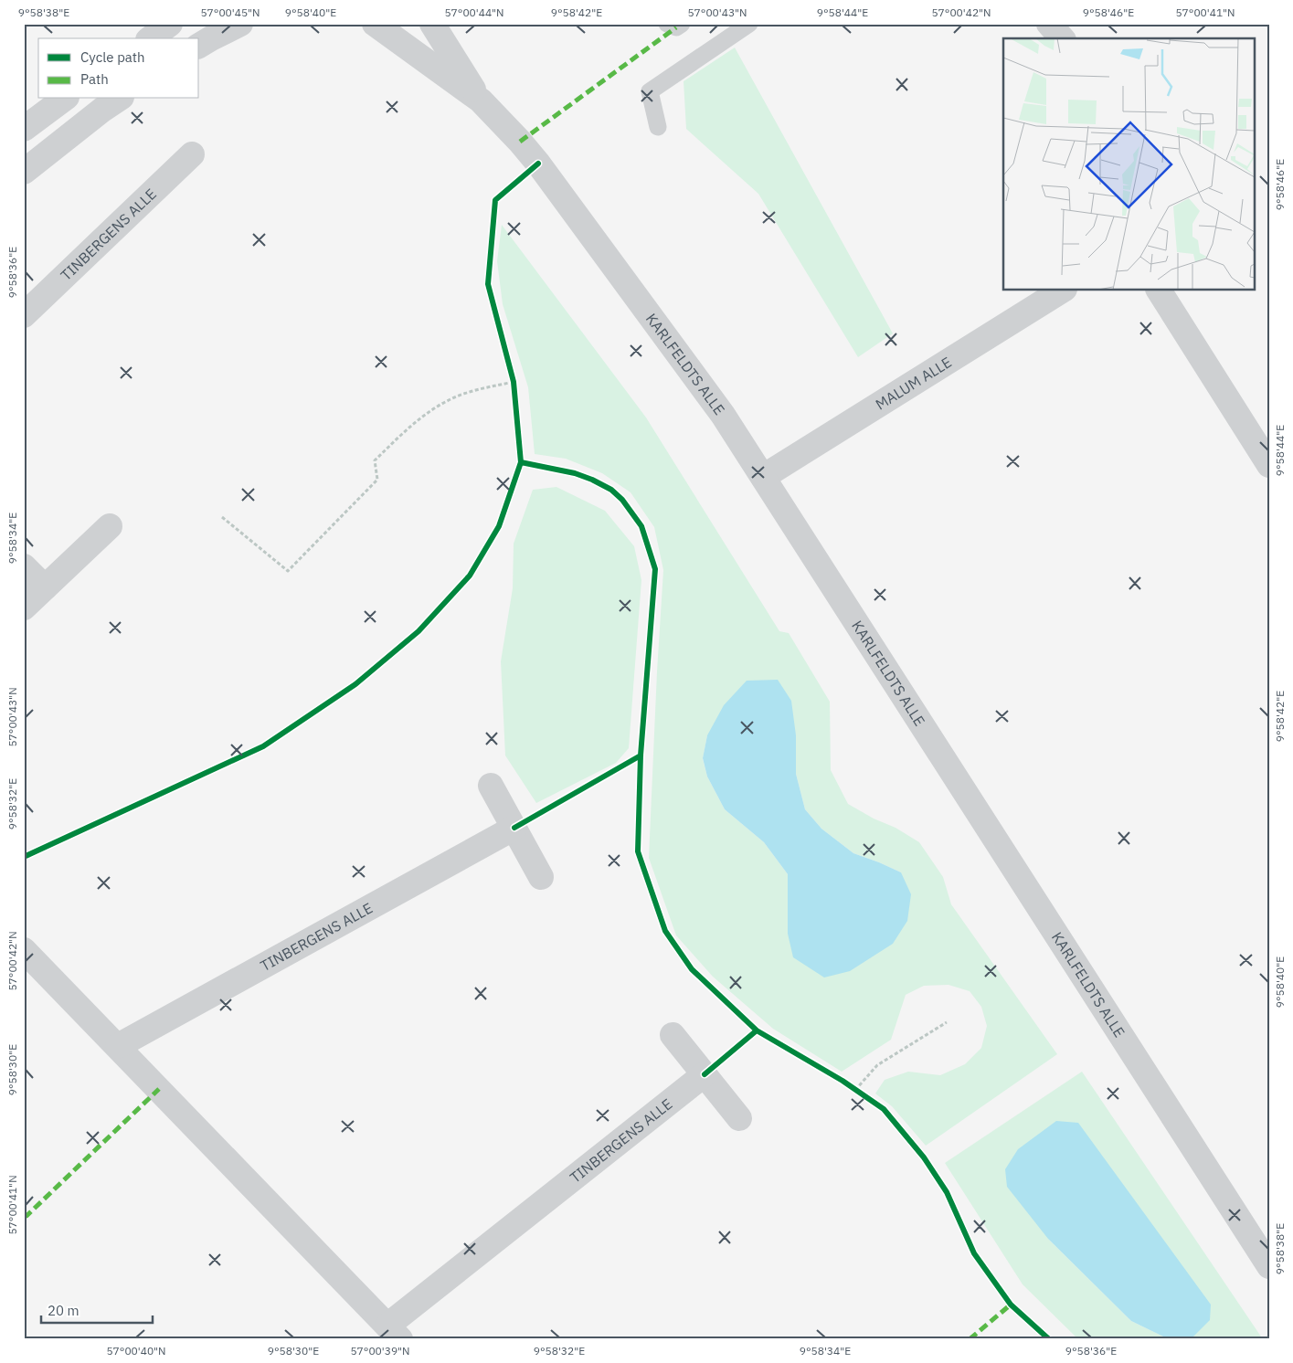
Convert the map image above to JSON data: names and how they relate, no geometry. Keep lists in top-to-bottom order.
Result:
{
  "streets": {
    "street": ["TINBERGENS ALLE", "KARLFELDTS ALLE", "MALUM ALLE"]
  },
  "crossings": [
    ["KARLFELDTS ALLE", "MALUM ALLE"]
  ],
  "legend": ["Cycle path", "Path"],
  "scale_bar": "20 m",
  "coordinates": [
    "9°58'38\"E",
    "57°00'45\"N",
    "9°58'40\"E",
    "57°00'44\"N",
    "9°58'42\"E",
    "57°00'43\"N",
    "9°58'44\"E",
    "57°00'42\"N",
    "9°58'46\"E",
    "57°00'41\"N",
    "9°58'36\"E",
    "9°58'34\"E",
    "9°58'32\"E",
    "9°58'30\"E",
    "57°00'40\"N",
    "57°00'39\"N"
  ]
}
